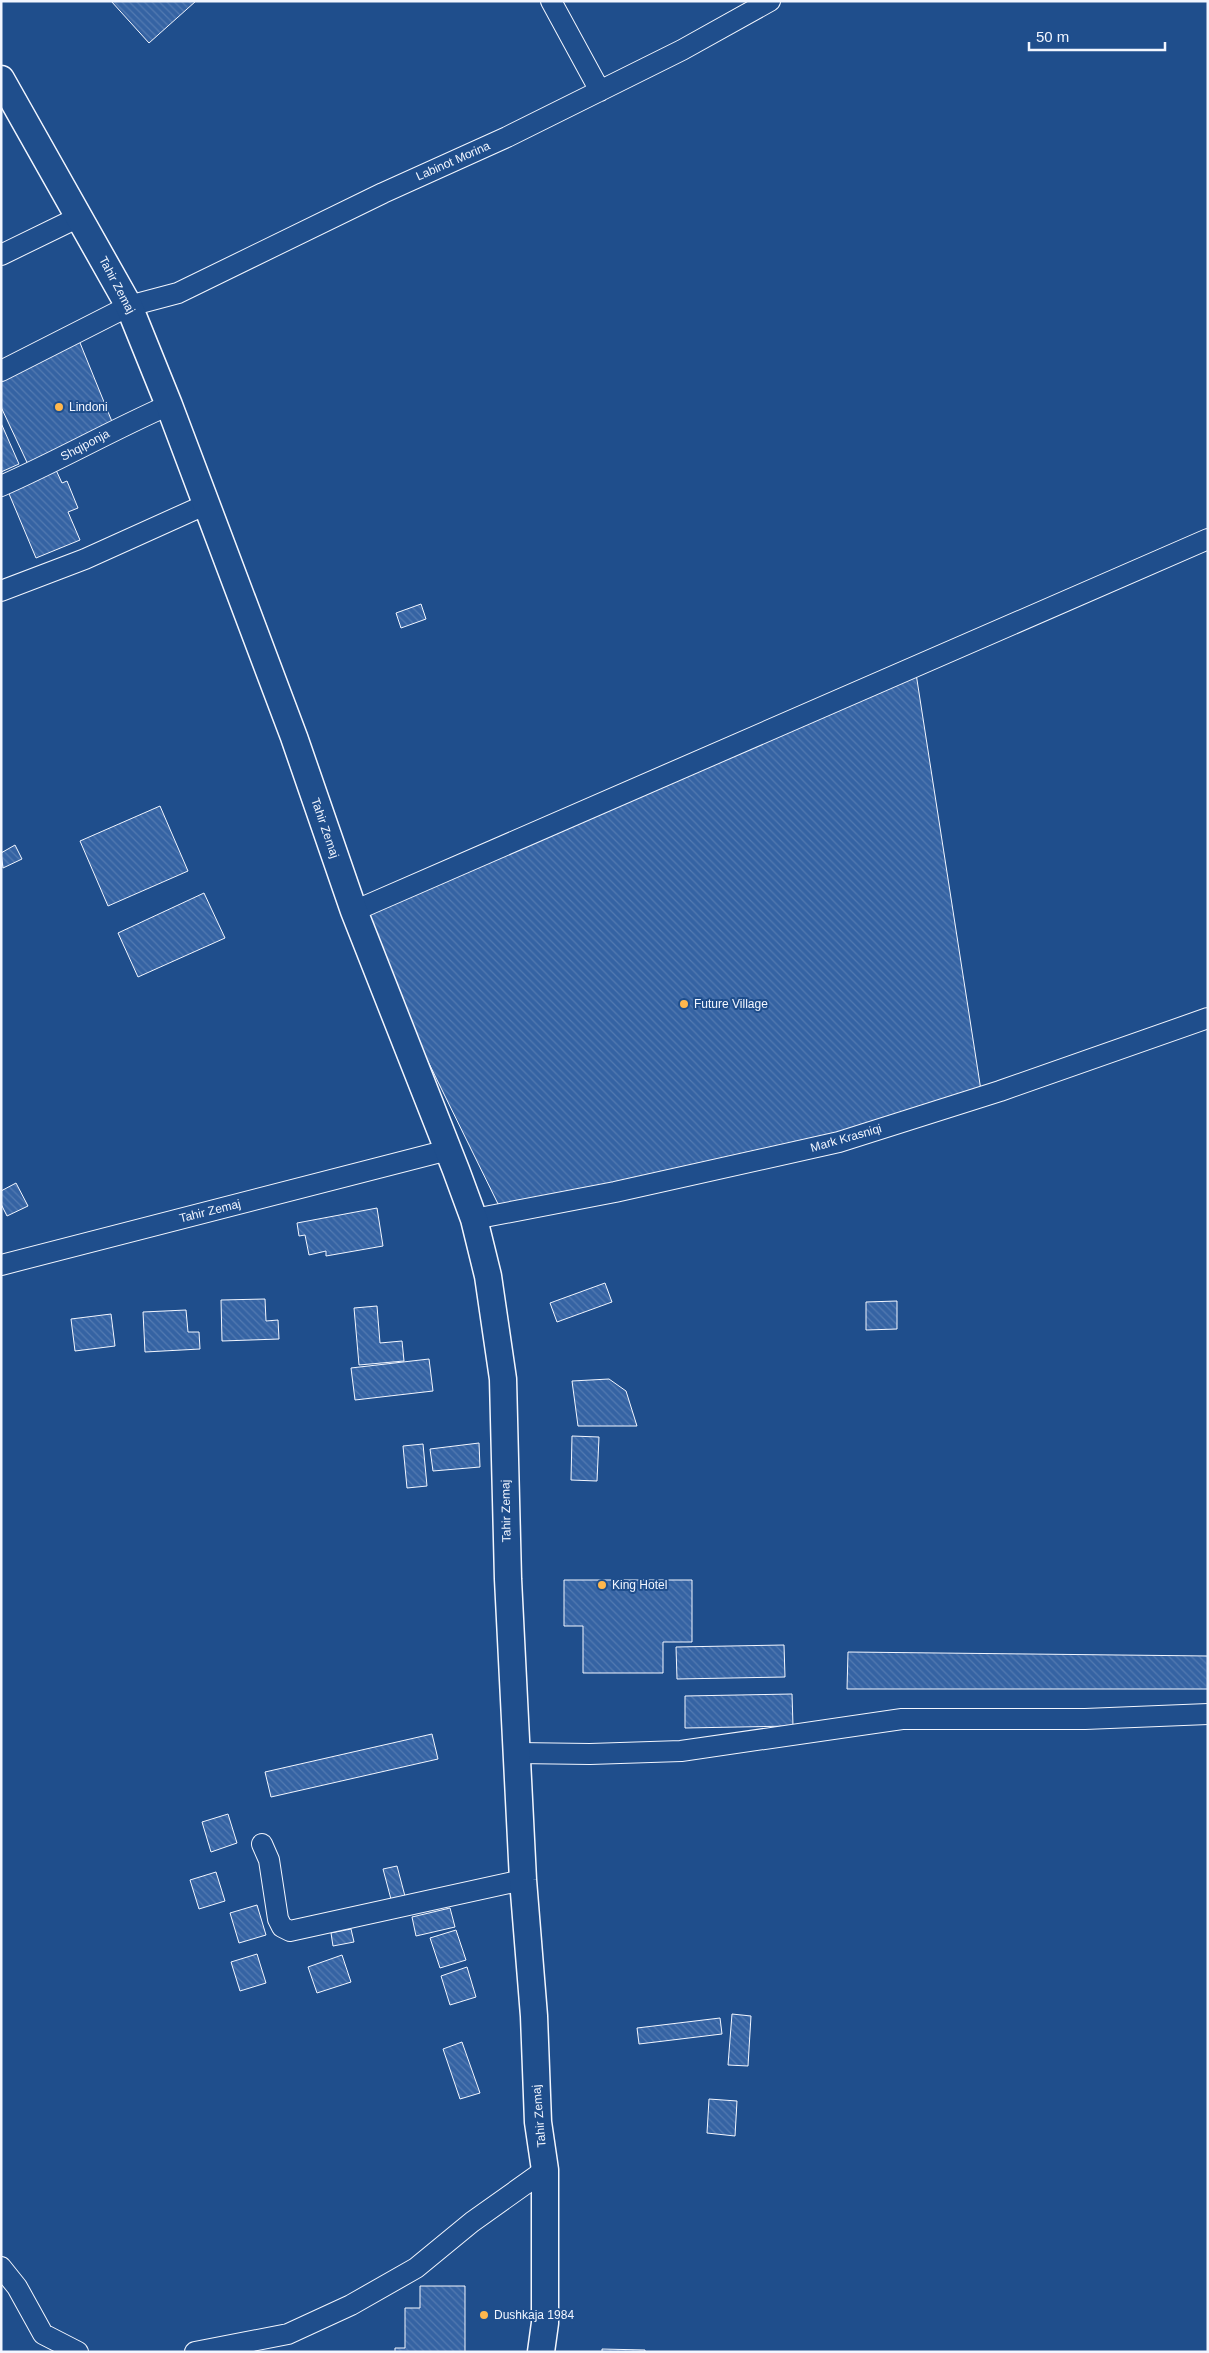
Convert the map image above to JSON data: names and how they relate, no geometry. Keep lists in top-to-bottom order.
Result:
{
  "streets": {
    "main road": ["Tahir Zemaj"],
    "street": ["Labinot Morina", "Shqiponja", "Mark Krasniqi"]
  },
  "crossings": [
    ["Labinot Morina", "Tahir Zemaj"],
    ["Tahir Zemaj", "Shqiponja"],
    ["Tahir Zemaj", "Mark Krasniqi"]
  ],
  "places": [
    "Lindoni",
    "Future Village",
    "King Hotel",
    "Dushkaja 1984"
  ],
  "scale_bar": "50 m"
}
